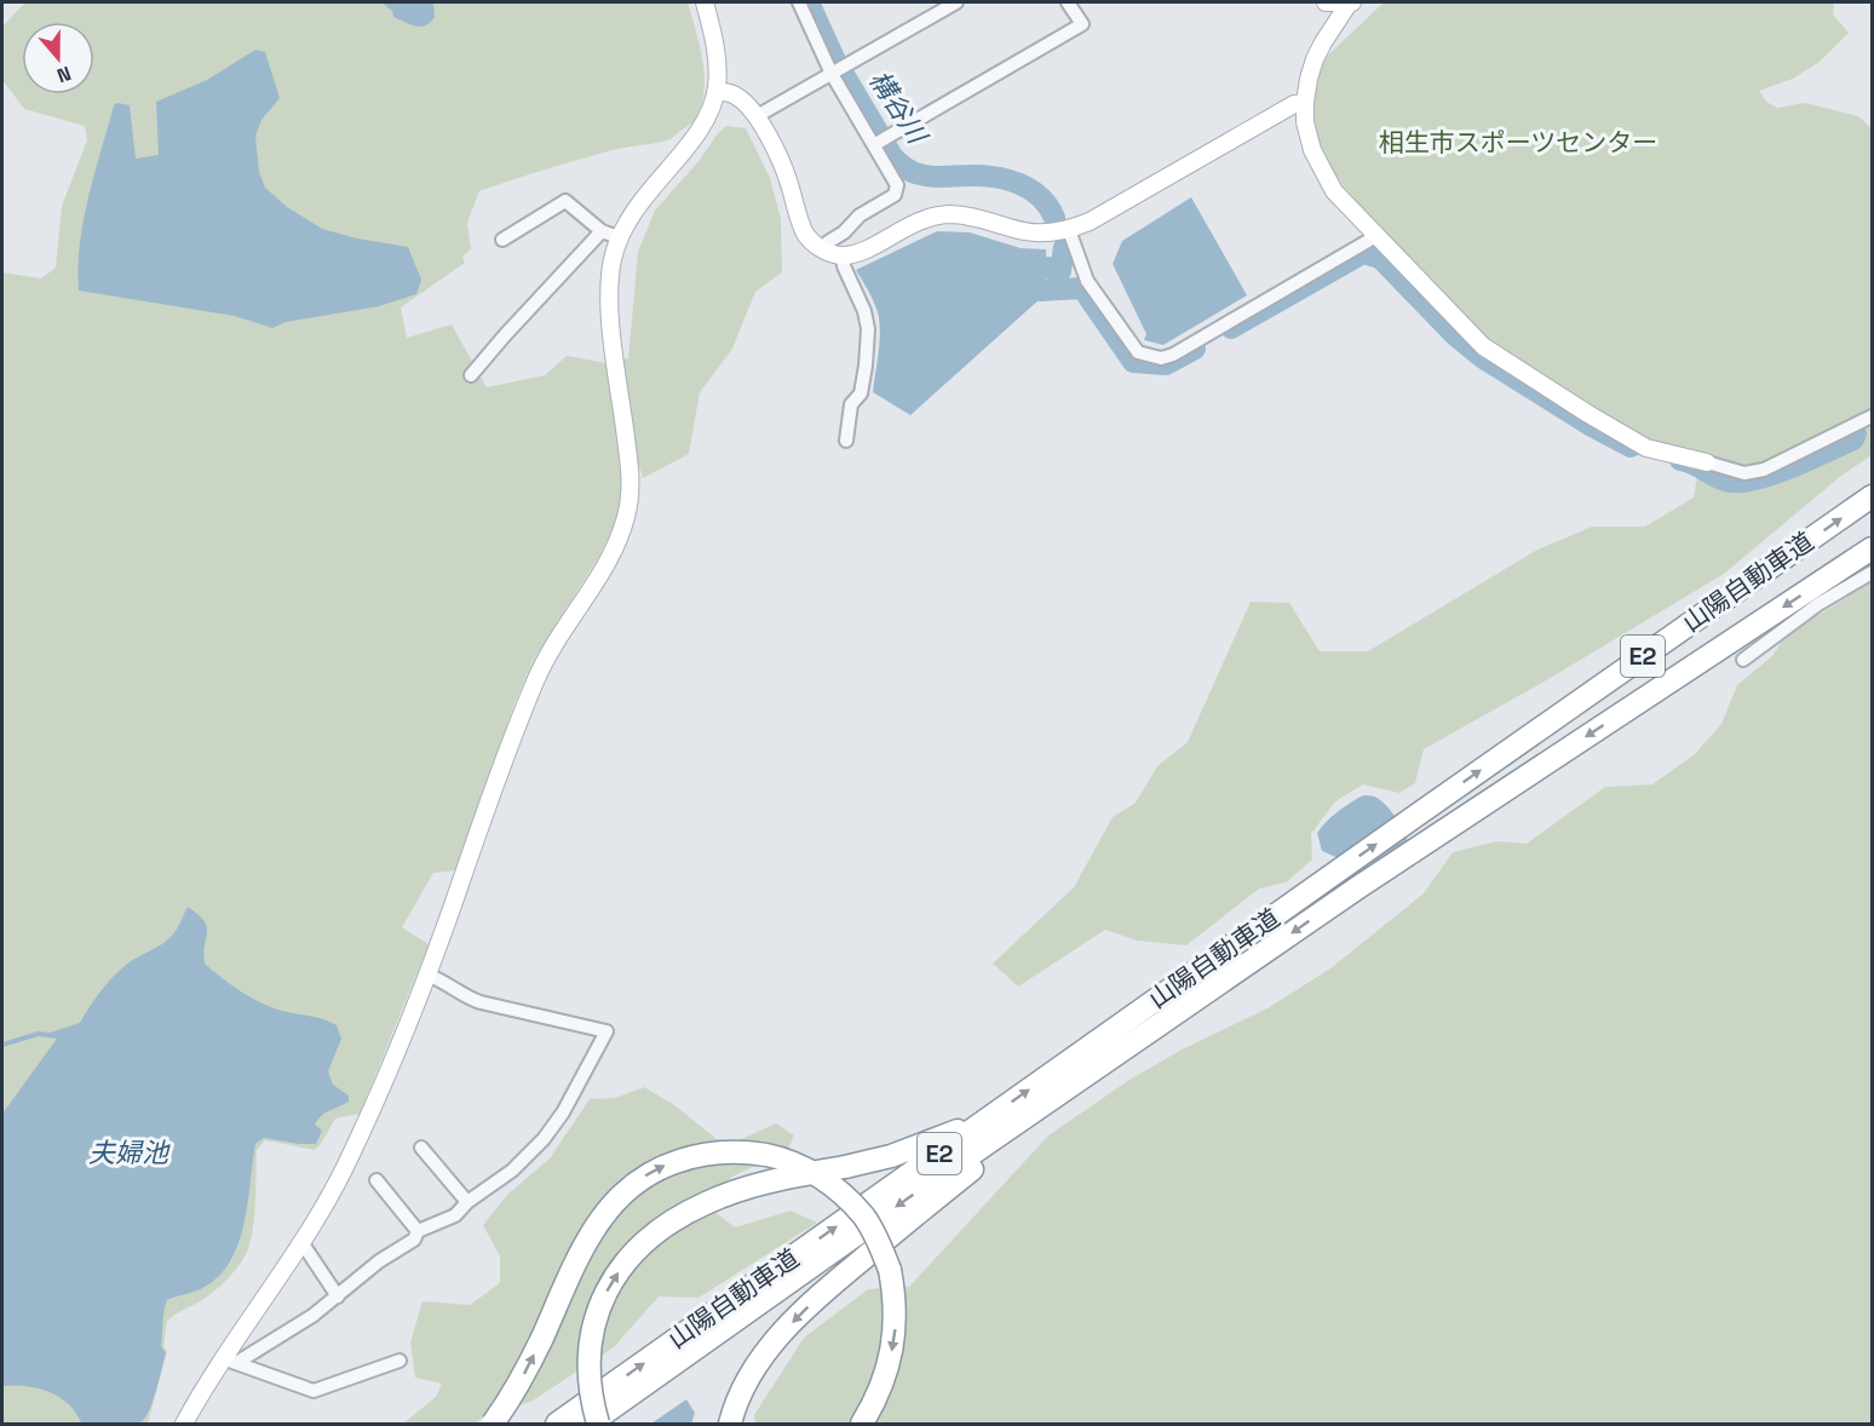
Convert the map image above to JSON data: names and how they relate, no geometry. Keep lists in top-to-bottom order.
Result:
{
  "streets": {
    "highway": ["山陽自動車道", "E2"]
  },
  "water": ["構谷川", "夫婦池"],
  "parks": ["相生市スポーツセンター"],
  "north": "bottom"
}
